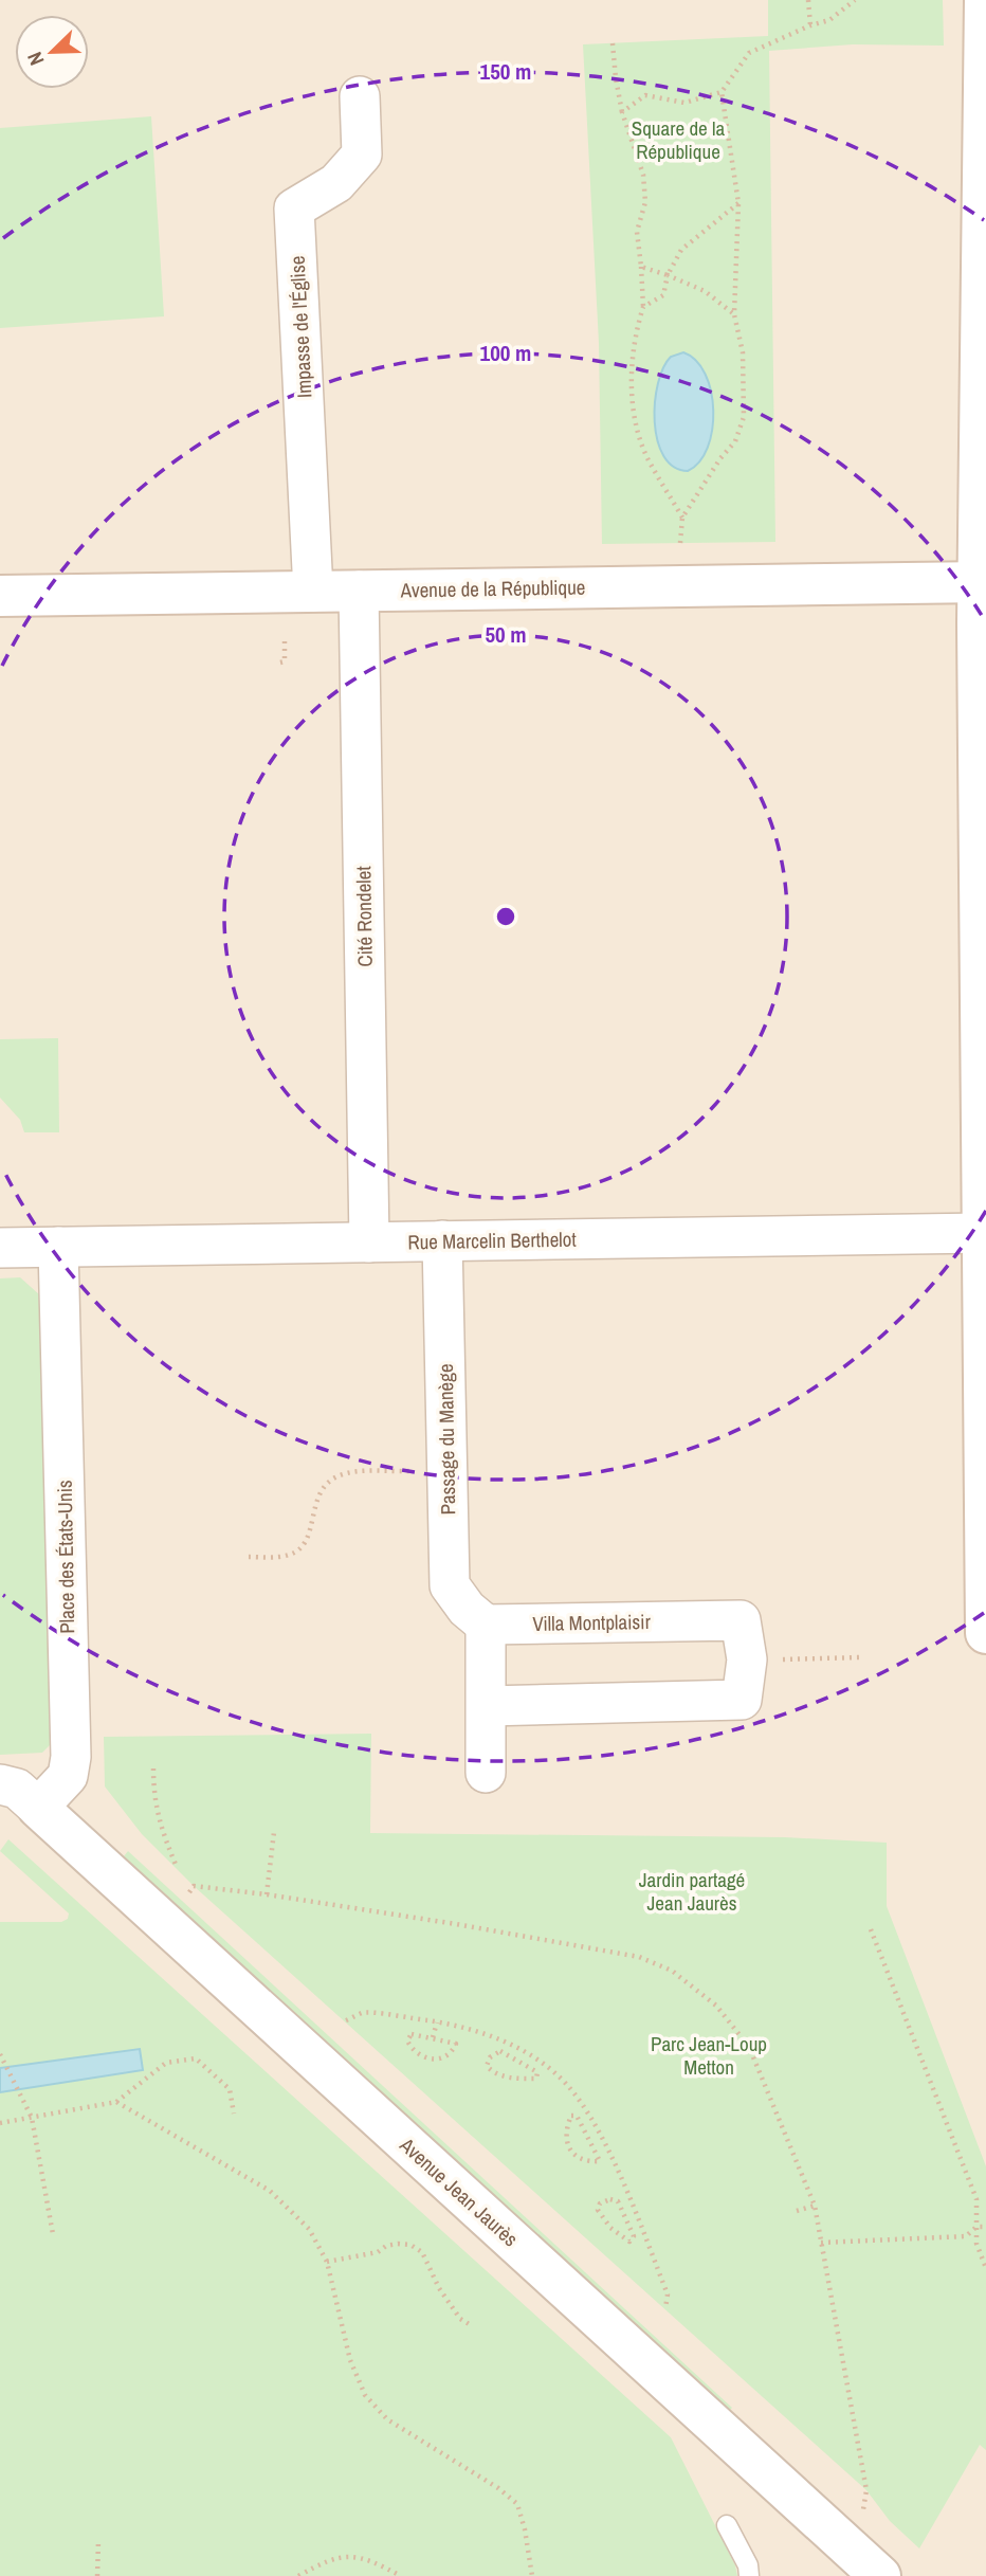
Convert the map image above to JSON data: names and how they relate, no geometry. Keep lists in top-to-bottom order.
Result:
{
  "streets": {
    "main road": ["Avenue de la République", "Avenue Jean Jaurès"],
    "street": [
      "Impasse de l'Église",
      "Cité Rondelet",
      "Rue Marcelin Berthelot",
      "Passage du Manège",
      "Place des États-Unis",
      "Villa Montplaisir"
    ]
  },
  "crossings": [
    ["Impasse de l'Église", "Avenue de la République"],
    ["Avenue de la République", "Cité Rondelet"],
    ["Cité Rondelet", "Rue Marcelin Berthelot"],
    ["Rue Marcelin Berthelot", "Passage du Manège"],
    ["Rue Marcelin Berthelot", "Place des États-Unis"],
    ["Passage du Manège", "Villa Montplaisir"],
    ["Place des États-Unis", "Avenue Jean Jaurès"]
  ],
  "parks": ["Square de la République", "Jardin partagé Jean Jaurès", "Parc Jean-Loup Metton"],
  "north": "bottom left",
  "rings": ["150 m", "100 m", "50 m"]
}
